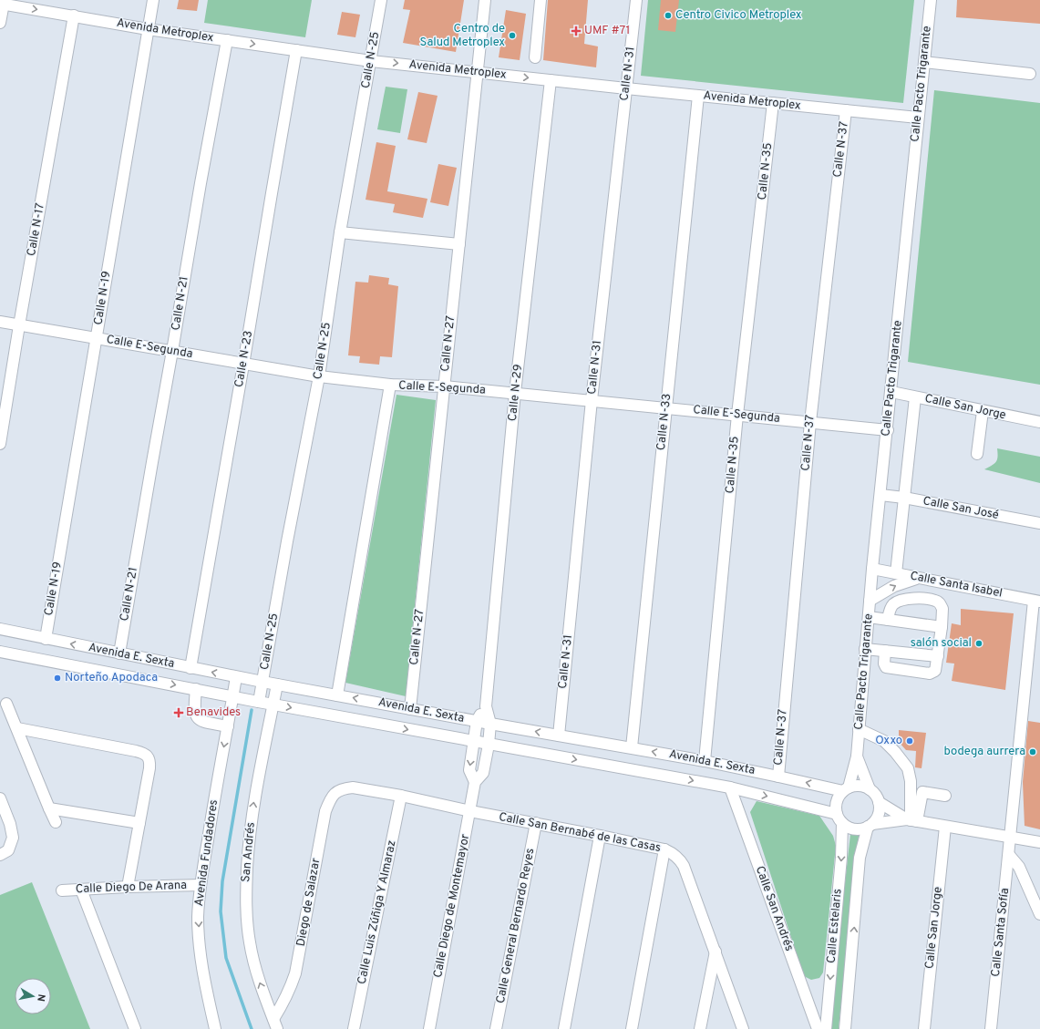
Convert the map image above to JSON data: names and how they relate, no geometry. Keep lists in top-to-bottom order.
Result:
{
  "streets": {
    "street": [
      "Avenida Metroplex",
      "Calle N-25",
      "Calle N-31",
      "Calle Pacto Trigarante",
      "Calle N-37",
      "Calle N-35",
      "Calle N-17",
      "Calle N-19",
      "Calle N-21",
      "Calle N-27",
      "Calle E-Segunda",
      "Calle N-23",
      "Calle N-29",
      "Calle San Jorge",
      "Calle N-33",
      "Calle San José",
      "Calle Santa Isabel",
      "Avenida E. Sexta",
      "Calle San Bernabé de las Casas",
      "San Andrés",
      "Avenida Fundadores",
      "Calle Diego De Arana",
      "Diego de Salazar",
      "Calle Diego de Montemayor",
      "Calle San Andrés",
      "Calle Luis Zúñiga Y Almaraz",
      "Calle General Bernardo Reyes",
      "Calle Estelaris",
      "Calle Santa Sofía"
    ]
  },
  "crossings": [
    ["Avenida Metroplex", "Calle N-25"],
    ["Avenida Metroplex", "Calle N-31"],
    ["Avenida Metroplex", "Calle Pacto Trigarante"],
    ["Avenida Metroplex", "Calle N-37"],
    ["Avenida Metroplex", "Calle N-35"],
    ["Avenida Metroplex", "Calle N-17"],
    ["Avenida Metroplex", "Calle N-19"],
    ["Avenida Metroplex", "Calle N-21"],
    ["Avenida Metroplex", "Calle N-27"],
    ["Avenida Metroplex", "Calle N-23"],
    ["Avenida Metroplex", "Calle N-29"],
    ["Avenida Metroplex", "Calle N-33"],
    ["Calle N-25", "Calle E-Segunda"],
    ["Calle N-25", "Avenida E. Sexta"],
    ["Calle N-31", "Calle E-Segunda"],
    ["Calle N-31", "Avenida E. Sexta"],
    ["Calle Pacto Trigarante", "Calle E-Segunda"],
    ["Calle Pacto Trigarante", "Calle San Jorge"],
    ["Calle Pacto Trigarante", "Calle San José"],
    ["Calle Pacto Trigarante", "Calle Santa Isabel"],
    ["Calle Pacto Trigarante", "Avenida E. Sexta"],
    ["Calle Pacto Trigarante", "Calle Estelaris"],
    ["Calle N-37", "Calle E-Segunda"],
    ["Calle N-37", "Avenida E. Sexta"],
    ["Calle N-35", "Calle E-Segunda"],
    ["Calle N-35", "Avenida E. Sexta"],
    ["Calle N-17", "Calle E-Segunda"],
    ["Calle N-19", "Calle E-Segunda"],
    ["Calle N-19", "Avenida E. Sexta"],
    ["Calle N-21", "Calle E-Segunda"],
    ["Calle N-21", "Avenida E. Sexta"],
    ["Calle N-27", "Calle E-Segunda"],
    ["Calle N-27", "Avenida E. Sexta"],
    ["Calle E-Segunda", "Calle N-23"],
    ["Calle E-Segunda", "Calle N-29"],
    ["Calle E-Segunda", "Calle N-33"],
    ["Calle N-23", "Avenida E. Sexta"],
    ["Calle N-29", "Avenida E. Sexta"],
    ["Calle N-29", "Calle Diego de Montemayor"],
    ["Calle N-33", "Avenida E. Sexta"],
    ["Calle Santa Isabel", "Calle Santa Sofía"],
    ["Avenida E. Sexta", "San Andrés"],
    ["Avenida E. Sexta", "Avenida Fundadores"],
    ["Avenida E. Sexta", "Calle Diego de Montemayor"],
    ["Avenida E. Sexta", "Calle San Andrés"],
    ["Avenida E. Sexta", "Calle Estelaris"],
    ["Calle San Bernabé de las Casas", "Diego de Salazar"],
    ["Calle San Bernabé de las Casas", "Calle Diego de Montemayor"],
    ["Calle San Bernabé de las Casas", "Calle Luis Zúñiga Y Almaraz"],
    ["Calle San Bernabé de las Casas", "Calle General Bernardo Reyes"],
    ["San Andrés", "Diego de Salazar"],
    ["Avenida Fundadores", "Calle Diego De Arana"]
  ],
  "one_way": ["San Andrés"],
  "places": {
    "other": [
      "Centro Civico Metroplex",
      "Centro de Salud Metroplex",
      "salón social",
      "Norteño Apodaca",
      "Oxxo",
      "bodega aurrera"
    ],
    "health": ["UMF #71", "Benavides"]
  },
  "north": "right"
}
